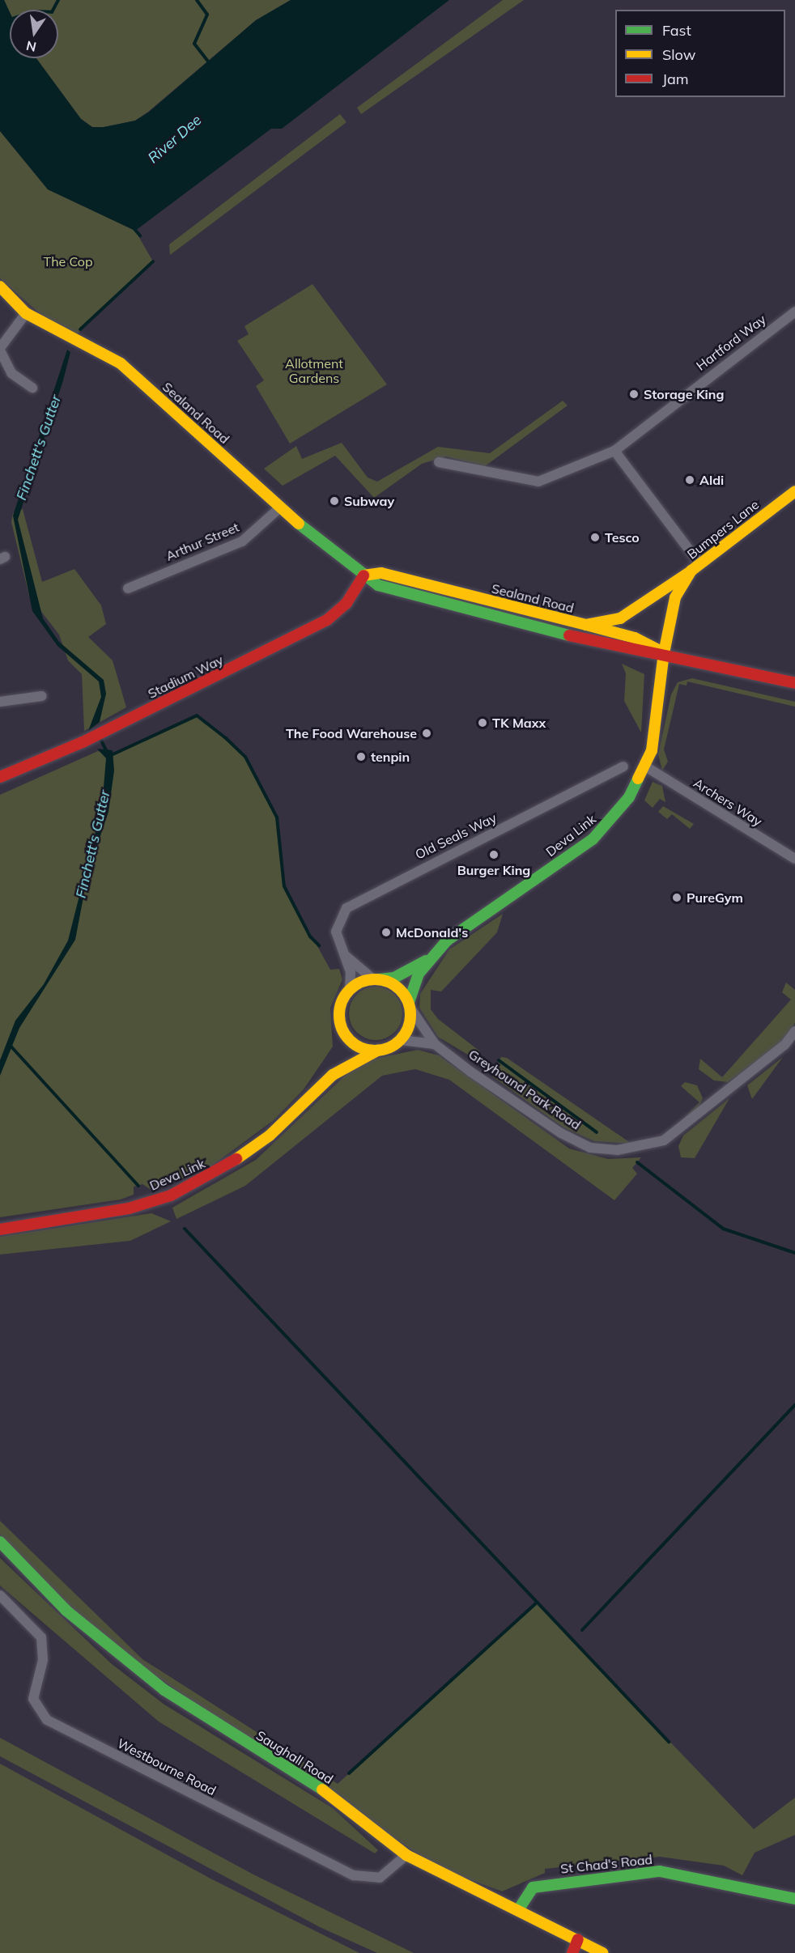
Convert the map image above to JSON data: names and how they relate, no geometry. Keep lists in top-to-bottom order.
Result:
{
  "streets": {
    "main road": [
      "Sealand Road",
      "Bumpers Lane",
      "Stadium Way",
      "Deva Link",
      "Saughall Road",
      "St Chad's Road"
    ],
    "street": [
      "Hartford Way",
      "Arthur Street",
      "Archers Way",
      "Old Seals Way",
      "Greyhound Park Road",
      "Westbourne Road"
    ]
  },
  "crossings": [
    ["Sealand Road", "Bumpers Lane"],
    ["Sealand Road", "Arthur Street"],
    ["Sealand Road", "Stadium Way"],
    ["Sealand Road", "Deva Link"],
    ["Bumpers Lane", "Deva Link"],
    ["Archers Way", "Deva Link"],
    ["Deva Link", "Old Seals Way"],
    ["Deva Link", "Greyhound Park Road"],
    ["Old Seals Way", "Greyhound Park Road"],
    ["Saughall Road", "Westbourne Road"],
    ["Saughall Road", "St Chad's Road"]
  ],
  "water": ["River Dee", "Finchett's Gutter"],
  "parks": ["The Cop", "Allotment Gardens"],
  "places": [
    "Storage King",
    "Aldi",
    "Subway",
    "Tesco",
    "TK Maxx",
    "The Food Warehouse",
    "tenpin",
    "Burger King",
    "PureGym",
    "McDonald's"
  ],
  "legend": ["Fast", "Slow", "Jam"],
  "north": "bottom"
}
